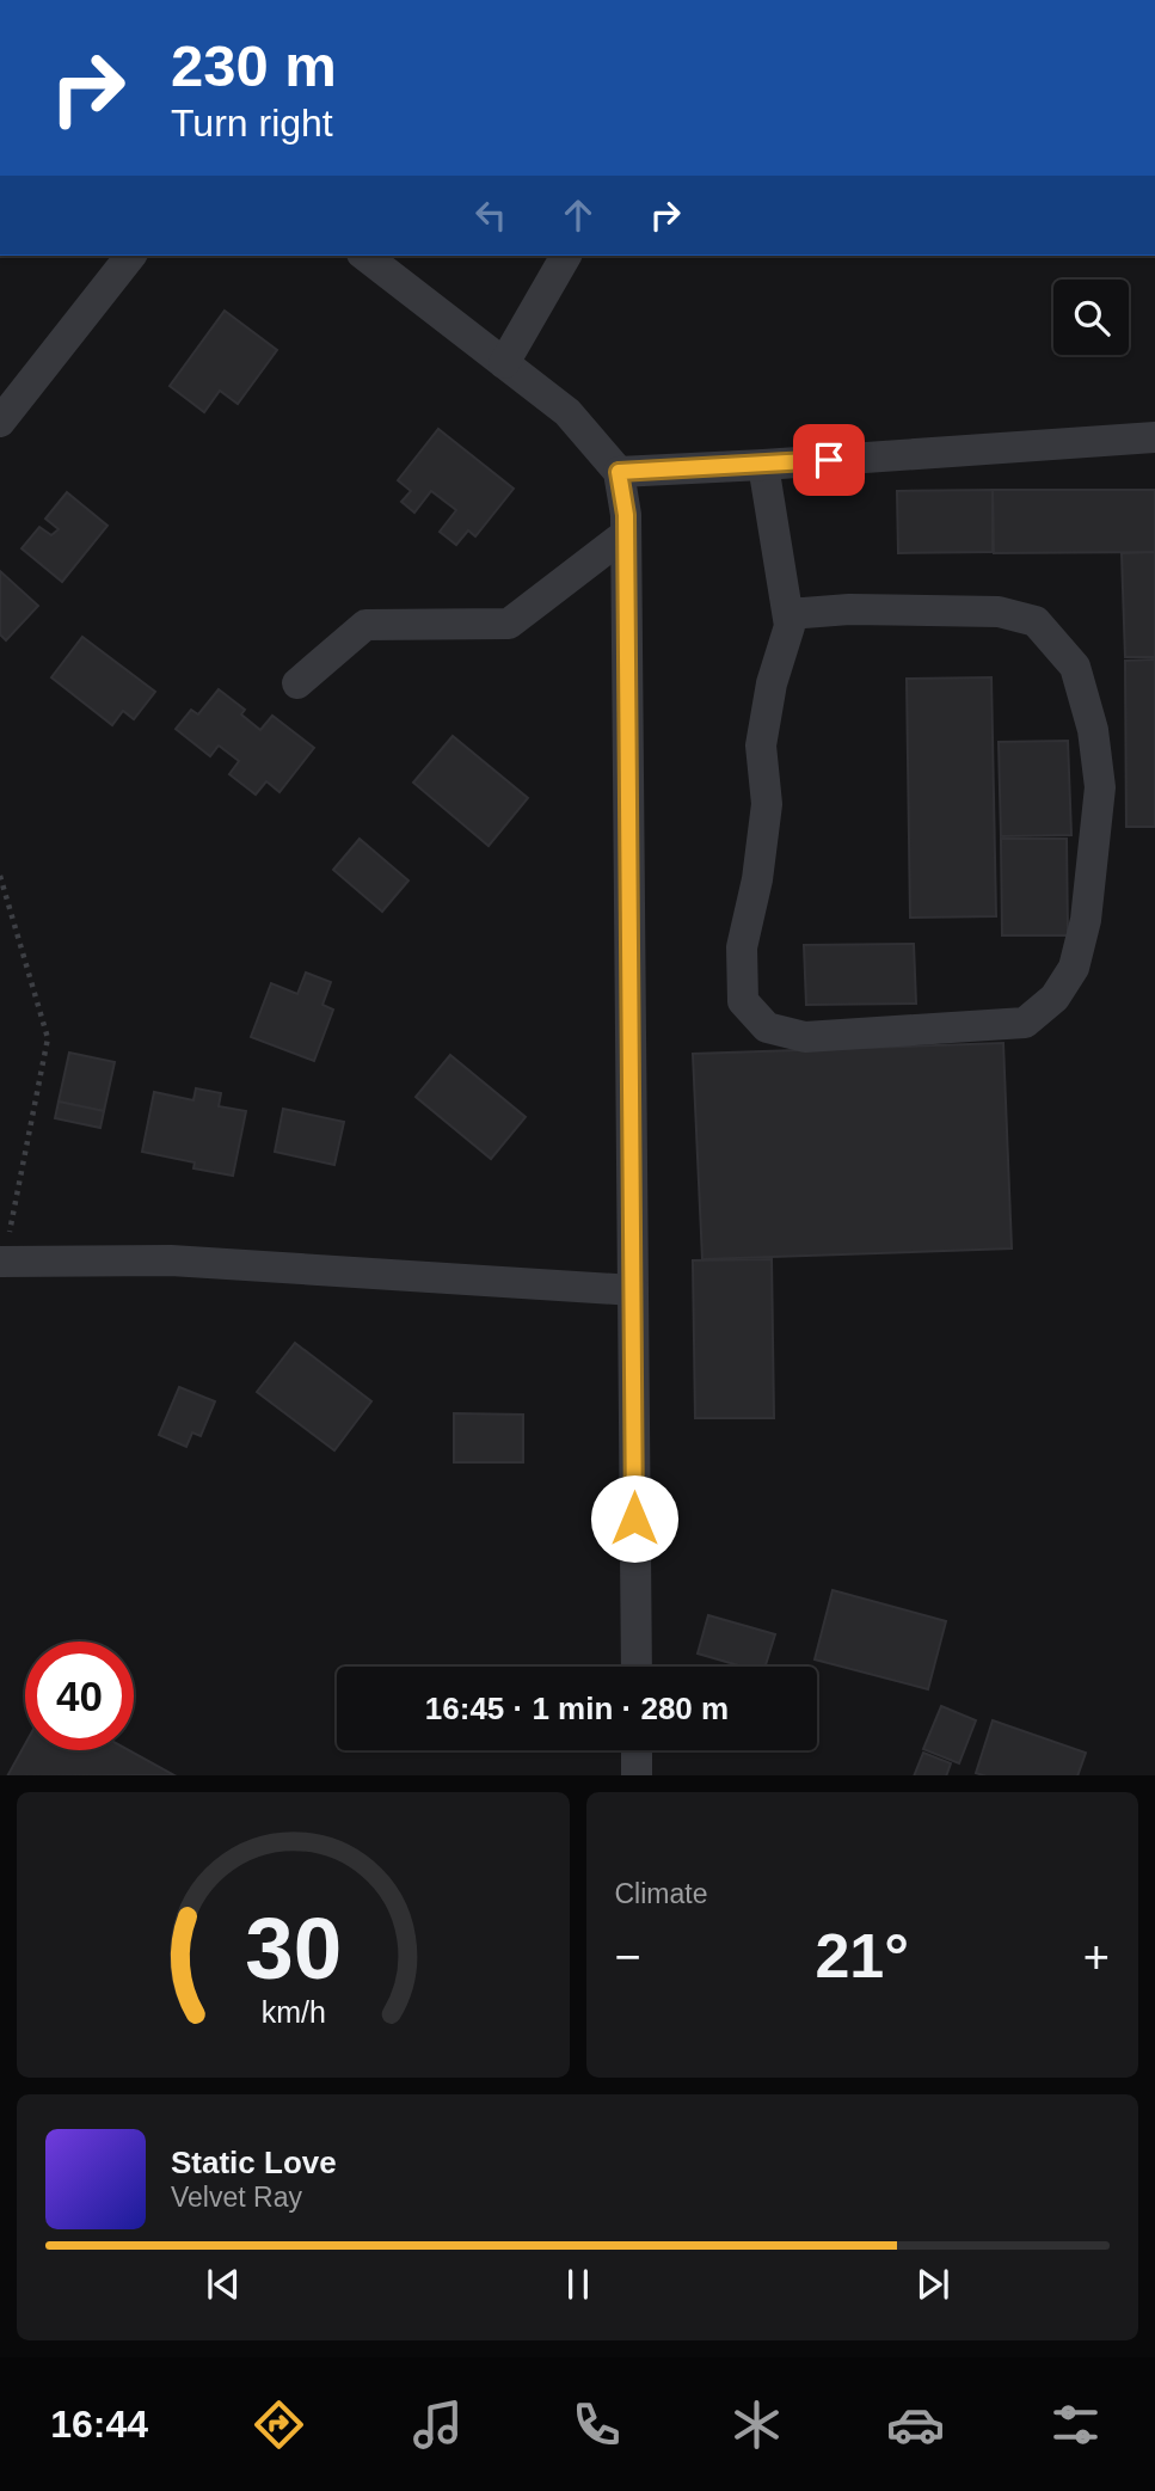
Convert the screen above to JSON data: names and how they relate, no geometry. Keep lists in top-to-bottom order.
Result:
{
  "page": {
    "turn": ["230 m", "Turn right"],
    "limit": "40",
    "trip": "16:45 · 1 min · 280 m",
    "tile": "Climate",
    "heat": ["−", "21°", "+"],
    "song": ["Static Love", "Velvet Ray"],
    "tabs": "16:44",
    "gauge": ["30", "km/h"]
  }
}
